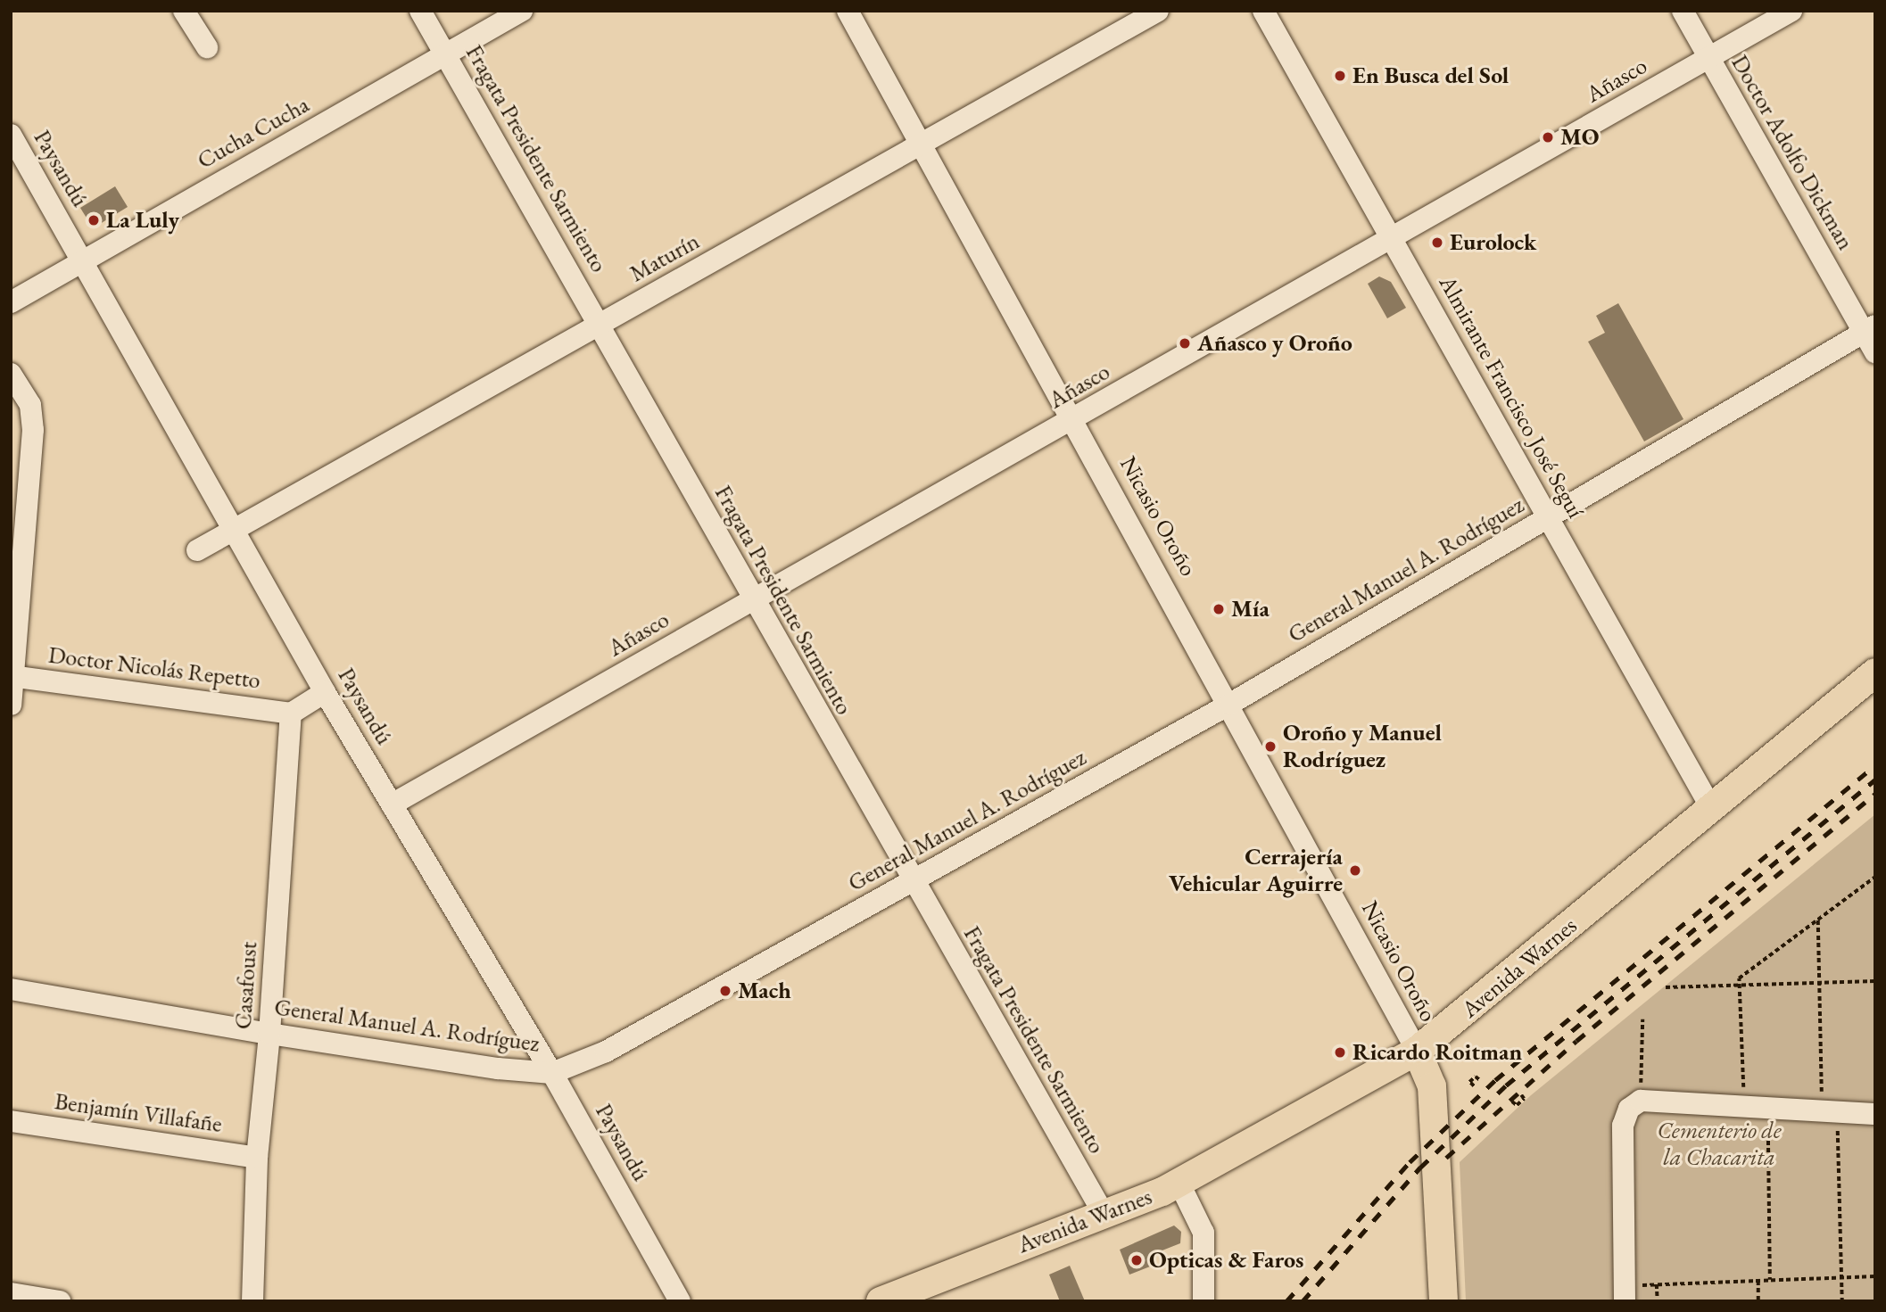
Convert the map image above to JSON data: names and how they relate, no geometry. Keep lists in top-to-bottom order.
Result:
{
  "streets": {
    "main road": ["Avenida Warnes"],
    "street": [
      "Añasco",
      "Cucha Cucha",
      "Doctor Adolfo Dickman",
      "Fragata Presidente Sarmiento",
      "Paysandú",
      "Maturín",
      "Almirante Francisco José Seguí",
      "Nicasio Oroño",
      "General Manuel A. Rodríguez",
      "Doctor Nicolás Repetto",
      "Casafoust",
      "Benjamín Villafañe"
    ]
  },
  "crossings": [
    ["Añasco", "Doctor Adolfo Dickman"],
    ["Añasco", "Fragata Presidente Sarmiento"],
    ["Añasco", "Paysandú"],
    ["Añasco", "Almirante Francisco José Seguí"],
    ["Añasco", "Nicasio Oroño"],
    ["Cucha Cucha", "Fragata Presidente Sarmiento"],
    ["Cucha Cucha", "Paysandú"],
    ["Doctor Adolfo Dickman", "General Manuel A. Rodríguez"],
    ["Fragata Presidente Sarmiento", "Maturín"],
    ["Fragata Presidente Sarmiento", "General Manuel A. Rodríguez"],
    ["Fragata Presidente Sarmiento", "Avenida Warnes"],
    ["Paysandú", "Maturín"],
    ["Paysandú", "General Manuel A. Rodríguez"],
    ["Maturín", "Nicasio Oroño"],
    ["Almirante Francisco José Seguí", "General Manuel A. Rodríguez"],
    ["Almirante Francisco José Seguí", "Avenida Warnes"],
    ["Nicasio Oroño", "General Manuel A. Rodríguez"],
    ["Nicasio Oroño", "Avenida Warnes"],
    ["General Manuel A. Rodríguez", "Casafoust"],
    ["Doctor Nicolás Repetto", "Casafoust"],
    ["Casafoust", "Benjamín Villafañe"]
  ],
  "parks": ["Cementerio de la Chacarita"],
  "places": [
    "En Busca del Sol",
    "MO",
    "La Luly",
    "Eurolock",
    "Añasco y Oroño",
    "Mía",
    "Oroño y Manuel Rodríguez",
    "Cerrajería Vehicular Aguirre",
    "Mach",
    "Ricardo Roitman",
    "Opticas & Faros"
  ]
}
